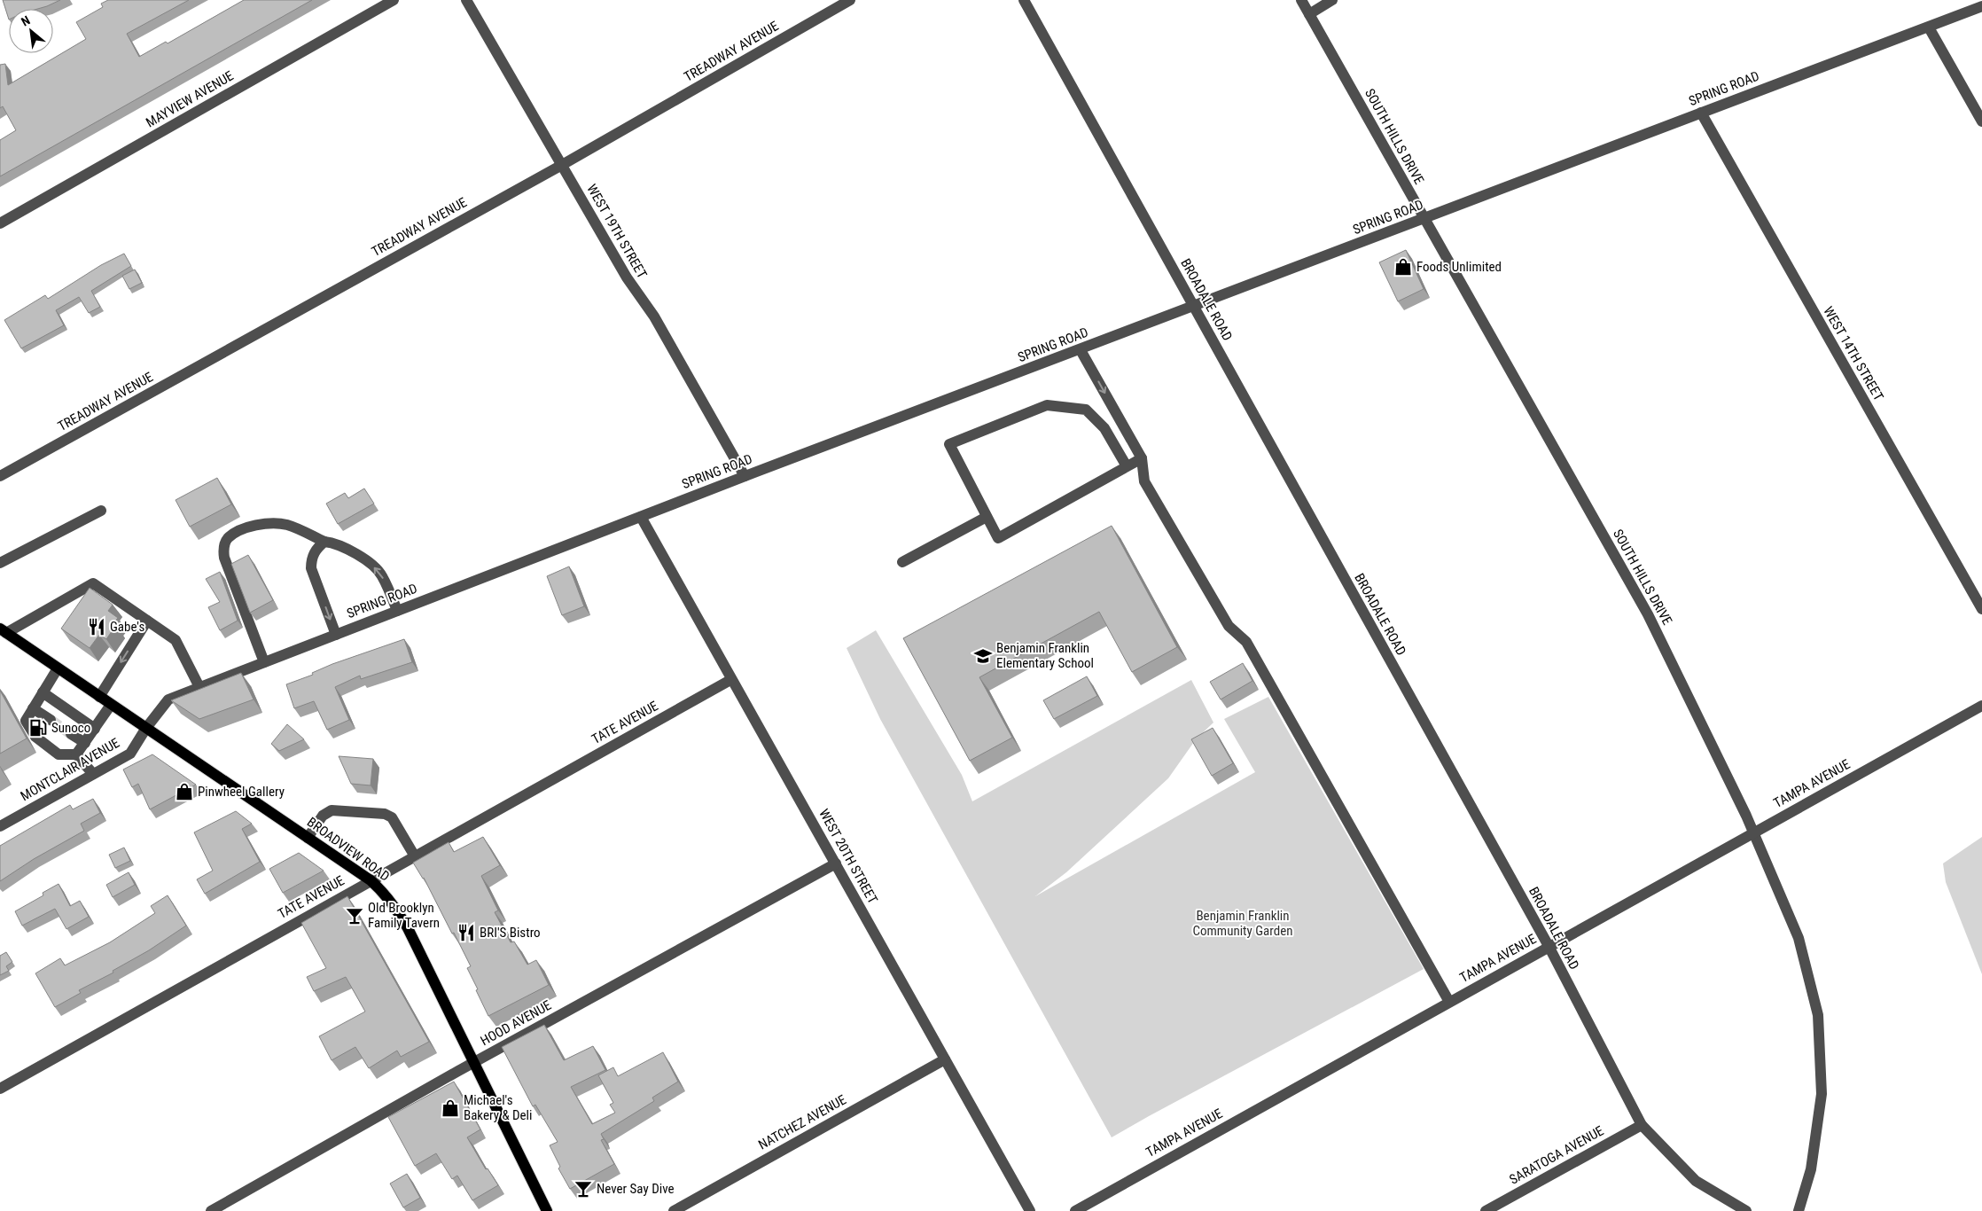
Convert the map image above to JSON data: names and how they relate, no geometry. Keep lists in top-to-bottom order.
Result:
{
  "streets": {
    "main road": ["BROADVIEW ROAD"],
    "street": [
      "TREADWAY AVENUE",
      "SPRING ROAD",
      "MAYVIEW AVENUE",
      "SOUTH HILLS DRIVE",
      "WEST 19TH STREET",
      "BROADALE ROAD",
      "WEST 14TH STREET",
      "TATE AVENUE",
      "MONTCLAIR AVENUE",
      "TAMPA AVENUE",
      "WEST 20TH STREET",
      "HOOD AVENUE",
      "NATCHEZ AVENUE",
      "SARATOGA AVENUE"
    ]
  },
  "crossings": [
    ["TREADWAY AVENUE", "WEST 19TH STREET"],
    ["SPRING ROAD", "SOUTH HILLS DRIVE"],
    ["SPRING ROAD", "WEST 19TH STREET"],
    ["SPRING ROAD", "BROADALE ROAD"],
    ["SPRING ROAD", "WEST 14TH STREET"],
    ["SPRING ROAD", "MONTCLAIR AVENUE"],
    ["SPRING ROAD", "BROADVIEW ROAD"],
    ["SPRING ROAD", "WEST 20TH STREET"],
    ["SOUTH HILLS DRIVE", "TAMPA AVENUE"],
    ["BROADALE ROAD", "TAMPA AVENUE"],
    ["BROADALE ROAD", "SARATOGA AVENUE"],
    ["TATE AVENUE", "BROADVIEW ROAD"],
    ["TATE AVENUE", "WEST 20TH STREET"],
    ["MONTCLAIR AVENUE", "BROADVIEW ROAD"],
    ["BROADVIEW ROAD", "HOOD AVENUE"],
    ["WEST 20TH STREET", "HOOD AVENUE"],
    ["WEST 20TH STREET", "NATCHEZ AVENUE"]
  ],
  "parks": ["Benjamin Franklin Community Garden"],
  "places": {
    "shop": ["Foods Unlimited", "Pinwheel Gallery", "Michael's Bakery & Deli"],
    "restaurant": ["Gabe's", "BRI'S Bistro"],
    "school or university": ["Benjamin Franklin Elementary School"],
    "fuel station": ["Sunoco"],
    "bar": ["Old Brooklyn Family Tavern", "Never Say Dive"]
  },
  "north": "top left"
}
